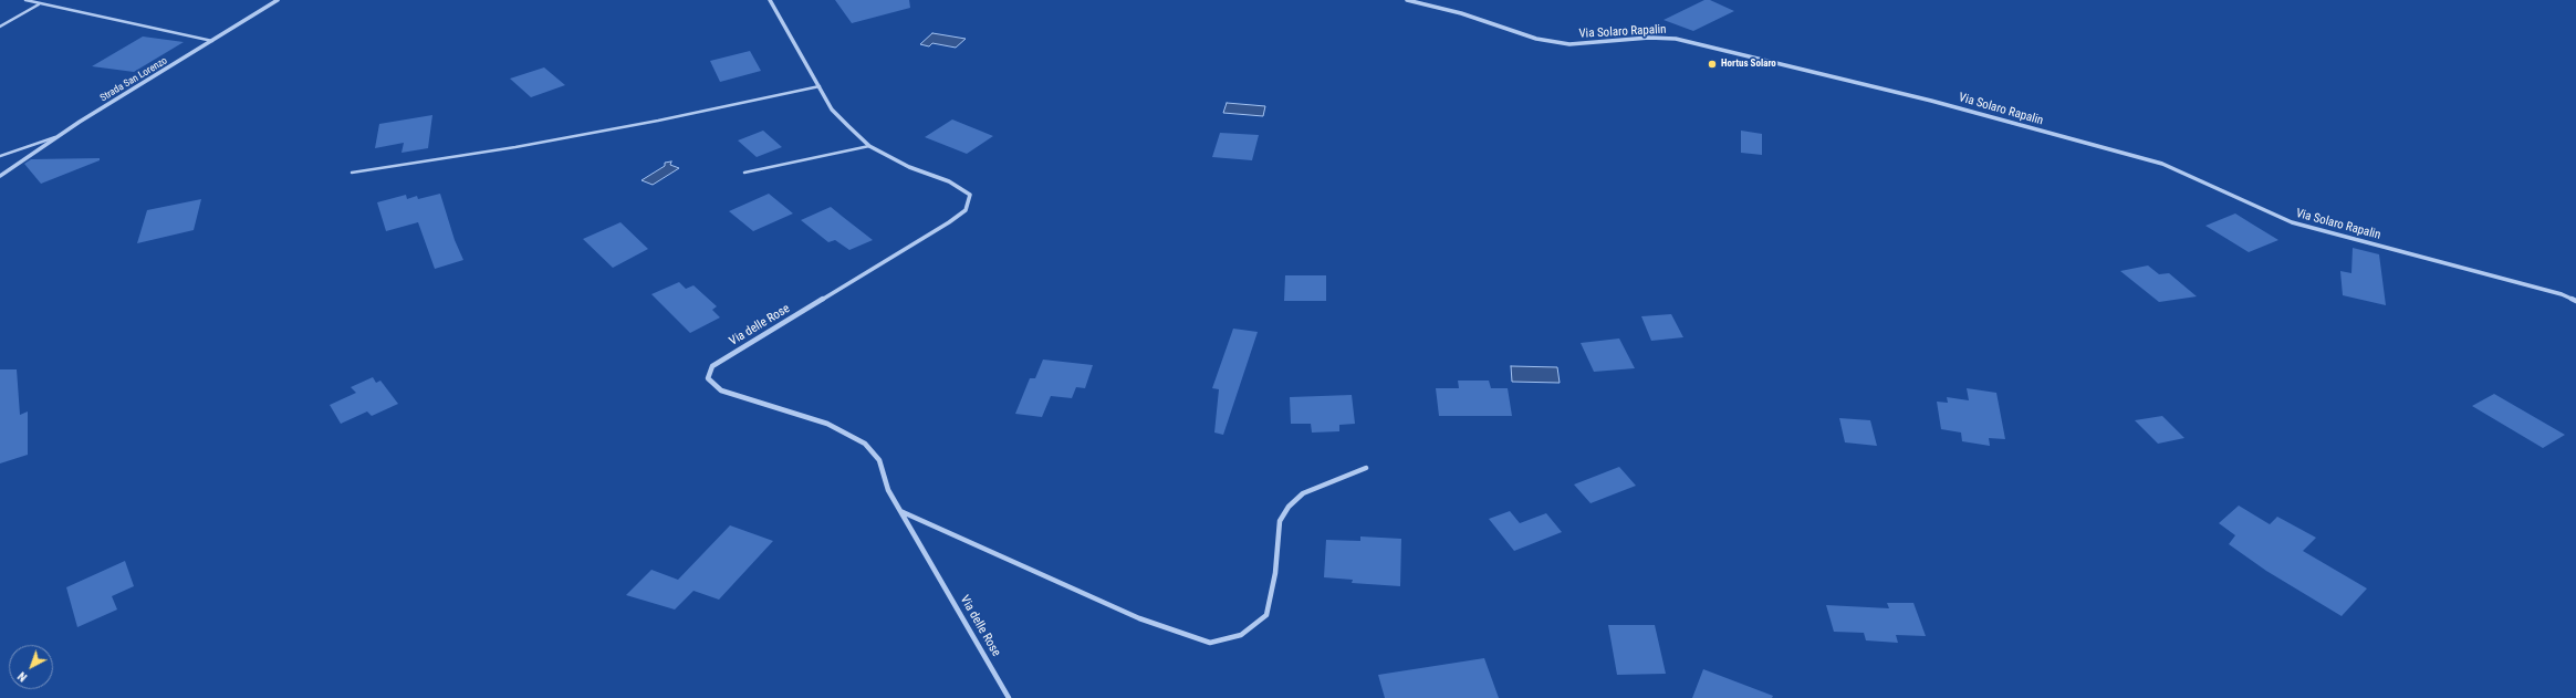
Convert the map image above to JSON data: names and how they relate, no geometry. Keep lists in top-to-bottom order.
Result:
{
  "streets": {
    "street": ["Via Solaro Rapalin", "Strada San Lorenzo", "Via delle Rose"]
  },
  "places": ["Hortus Solaro"],
  "north": "bottom left"
}
